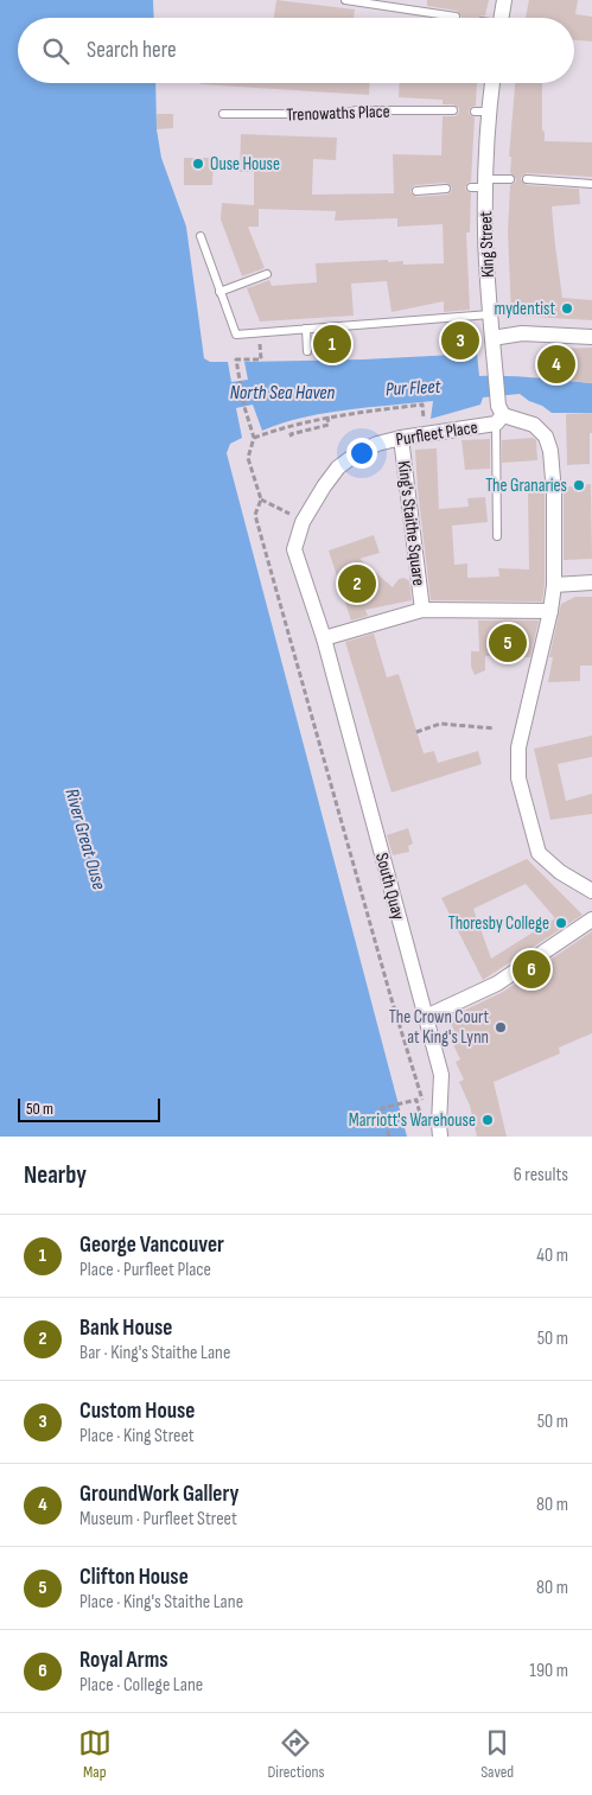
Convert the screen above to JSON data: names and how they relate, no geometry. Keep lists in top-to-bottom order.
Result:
{
  "streets": {
    "street": [
      "King Street",
      "Purfleet Place",
      "King's Staithe Square",
      "South Quay"
    ],
    "lane": ["Trenowaths Place"]
  },
  "crossings": [
    ["King Street", "Purfleet Place"],
    ["Purfleet Place", "King's Staithe Square"],
    ["Purfleet Place", "South Quay"]
  ],
  "water": ["Pur Fleet", "North Sea Haven", "River Great Ouse"],
  "places": [
    "Ouse House",
    "mydentist",
    "The Granaries",
    "Thoresby College",
    "The Crown Court at King's Lynn",
    "Marriott's Warehouse"
  ],
  "scale_bar": "50 m",
  "page": {
    "search": "Search here",
    "pins": [
      "3",
      "1",
      "4",
      "2",
      "5",
      "6"
    ],
    "scale": "50 m",
    "heading": ["Nearby", "6 results"],
    "list": [
      {
        "mark": "1",
        "name": "George Vancouver",
        "note": "Place · Purfleet Place",
        "value": "40 m"
      },
      {
        "mark": "2",
        "name": "Bank House",
        "note": "Bar · King's Staithe Lane",
        "value": "50 m"
      },
      {
        "mark": "3",
        "name": "Custom House",
        "note": "Place · King Street",
        "value": "50 m"
      },
      {
        "mark": "4",
        "name": "GroundWork Gallery",
        "note": "Museum · Purfleet Street",
        "value": "80 m"
      },
      {
        "mark": "5",
        "name": "Clifton House",
        "note": "Place · King's Staithe Lane",
        "value": "80 m"
      },
      {
        "mark": "6",
        "name": "Royal Arms",
        "note": "Place · College Lane",
        "value": "190 m"
      }
    ],
    "nav": ["Map", "Directions", "Saved"]
  }
}
